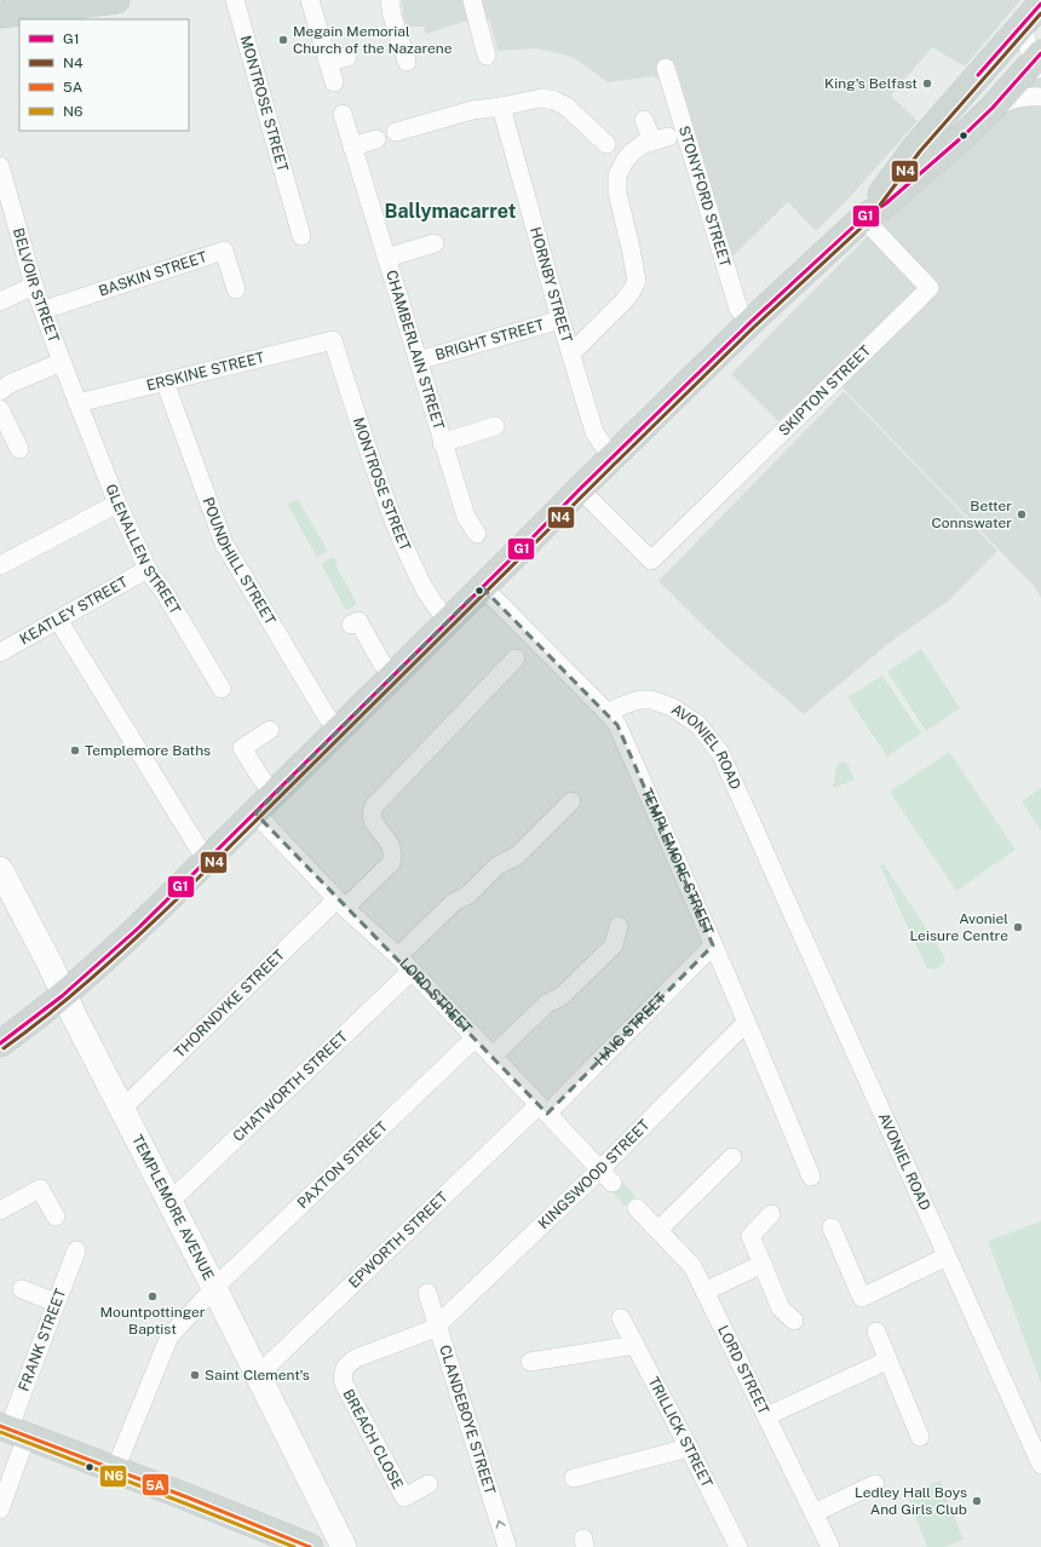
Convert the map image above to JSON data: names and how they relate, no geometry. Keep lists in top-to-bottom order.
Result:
{
  "streets": {
    "street": [
      "MONTROSE STREET",
      "STONYFORD STREET",
      "BASKIN STREET",
      "HORNBY STREET",
      "BELVOIR STREET",
      "BRIGHT STREET",
      "CHAMBERLAIN STREET",
      "ERSKINE STREET",
      "SKIPTON STREET",
      "GLENALLEN STREET",
      "POUNDHILL STREET",
      "KEATLEY STREET",
      "AVONIEL ROAD",
      "TEMPLEMORE STREET",
      "LORD STREET",
      "THORNDYKE STREET",
      "HAIG STREET",
      "CHATWORTH STREET",
      "PAXTON STREET",
      "KINGSWOOD STREET",
      "TEMPLEMORE AVENUE",
      "EPWORTH STREET",
      "FRANK STREET",
      "CLANDEBOYE STREET",
      "TRILLICK STREET",
      "BREACH CLOSE"
    ]
  },
  "crossings": [
    ["MONTROSE STREET", "ERSKINE STREET"],
    ["BASKIN STREET", "BELVOIR STREET"],
    ["HORNBY STREET", "BRIGHT STREET"],
    ["BELVOIR STREET", "ERSKINE STREET"],
    ["BELVOIR STREET", "GLENALLEN STREET"],
    ["BRIGHT STREET", "CHAMBERLAIN STREET"],
    ["ERSKINE STREET", "GLENALLEN STREET"],
    ["ERSKINE STREET", "POUNDHILL STREET"],
    ["GLENALLEN STREET", "KEATLEY STREET"],
    ["AVONIEL ROAD", "TEMPLEMORE STREET"],
    ["TEMPLEMORE STREET", "HAIG STREET"],
    ["TEMPLEMORE STREET", "KINGSWOOD STREET"],
    ["LORD STREET", "THORNDYKE STREET"],
    ["LORD STREET", "HAIG STREET"],
    ["LORD STREET", "CHATWORTH STREET"],
    ["LORD STREET", "PAXTON STREET"],
    ["LORD STREET", "KINGSWOOD STREET"],
    ["LORD STREET", "EPWORTH STREET"],
    ["THORNDYKE STREET", "TEMPLEMORE AVENUE"],
    ["HAIG STREET", "EPWORTH STREET"],
    ["CHATWORTH STREET", "TEMPLEMORE AVENUE"],
    ["PAXTON STREET", "TEMPLEMORE AVENUE"],
    ["KINGSWOOD STREET", "CLANDEBOYE STREET"],
    ["KINGSWOOD STREET", "BREACH CLOSE"],
    ["TEMPLEMORE AVENUE", "EPWORTH STREET"],
    ["CLANDEBOYE STREET", "BREACH CLOSE"]
  ],
  "one_way": ["CLANDEBOYE STREET"],
  "districts": ["Ballymacarret"],
  "places": [
    "Megain Memorial Church of the Nazarene",
    "King's Belfast",
    "Better Connswater",
    "Templemore Baths",
    "Avoniel Leisure Centre",
    "Mountpottinger Baptist",
    "Saint Clement's",
    "Ledley Hall Boys And Girls Club"
  ],
  "lines": [
    "transit line G1",
    "transit line N4",
    "transit line 5A",
    "transit line N6"
  ],
  "legend": [
    "G1",
    "N4",
    "5A",
    "N6"
  ]
}
